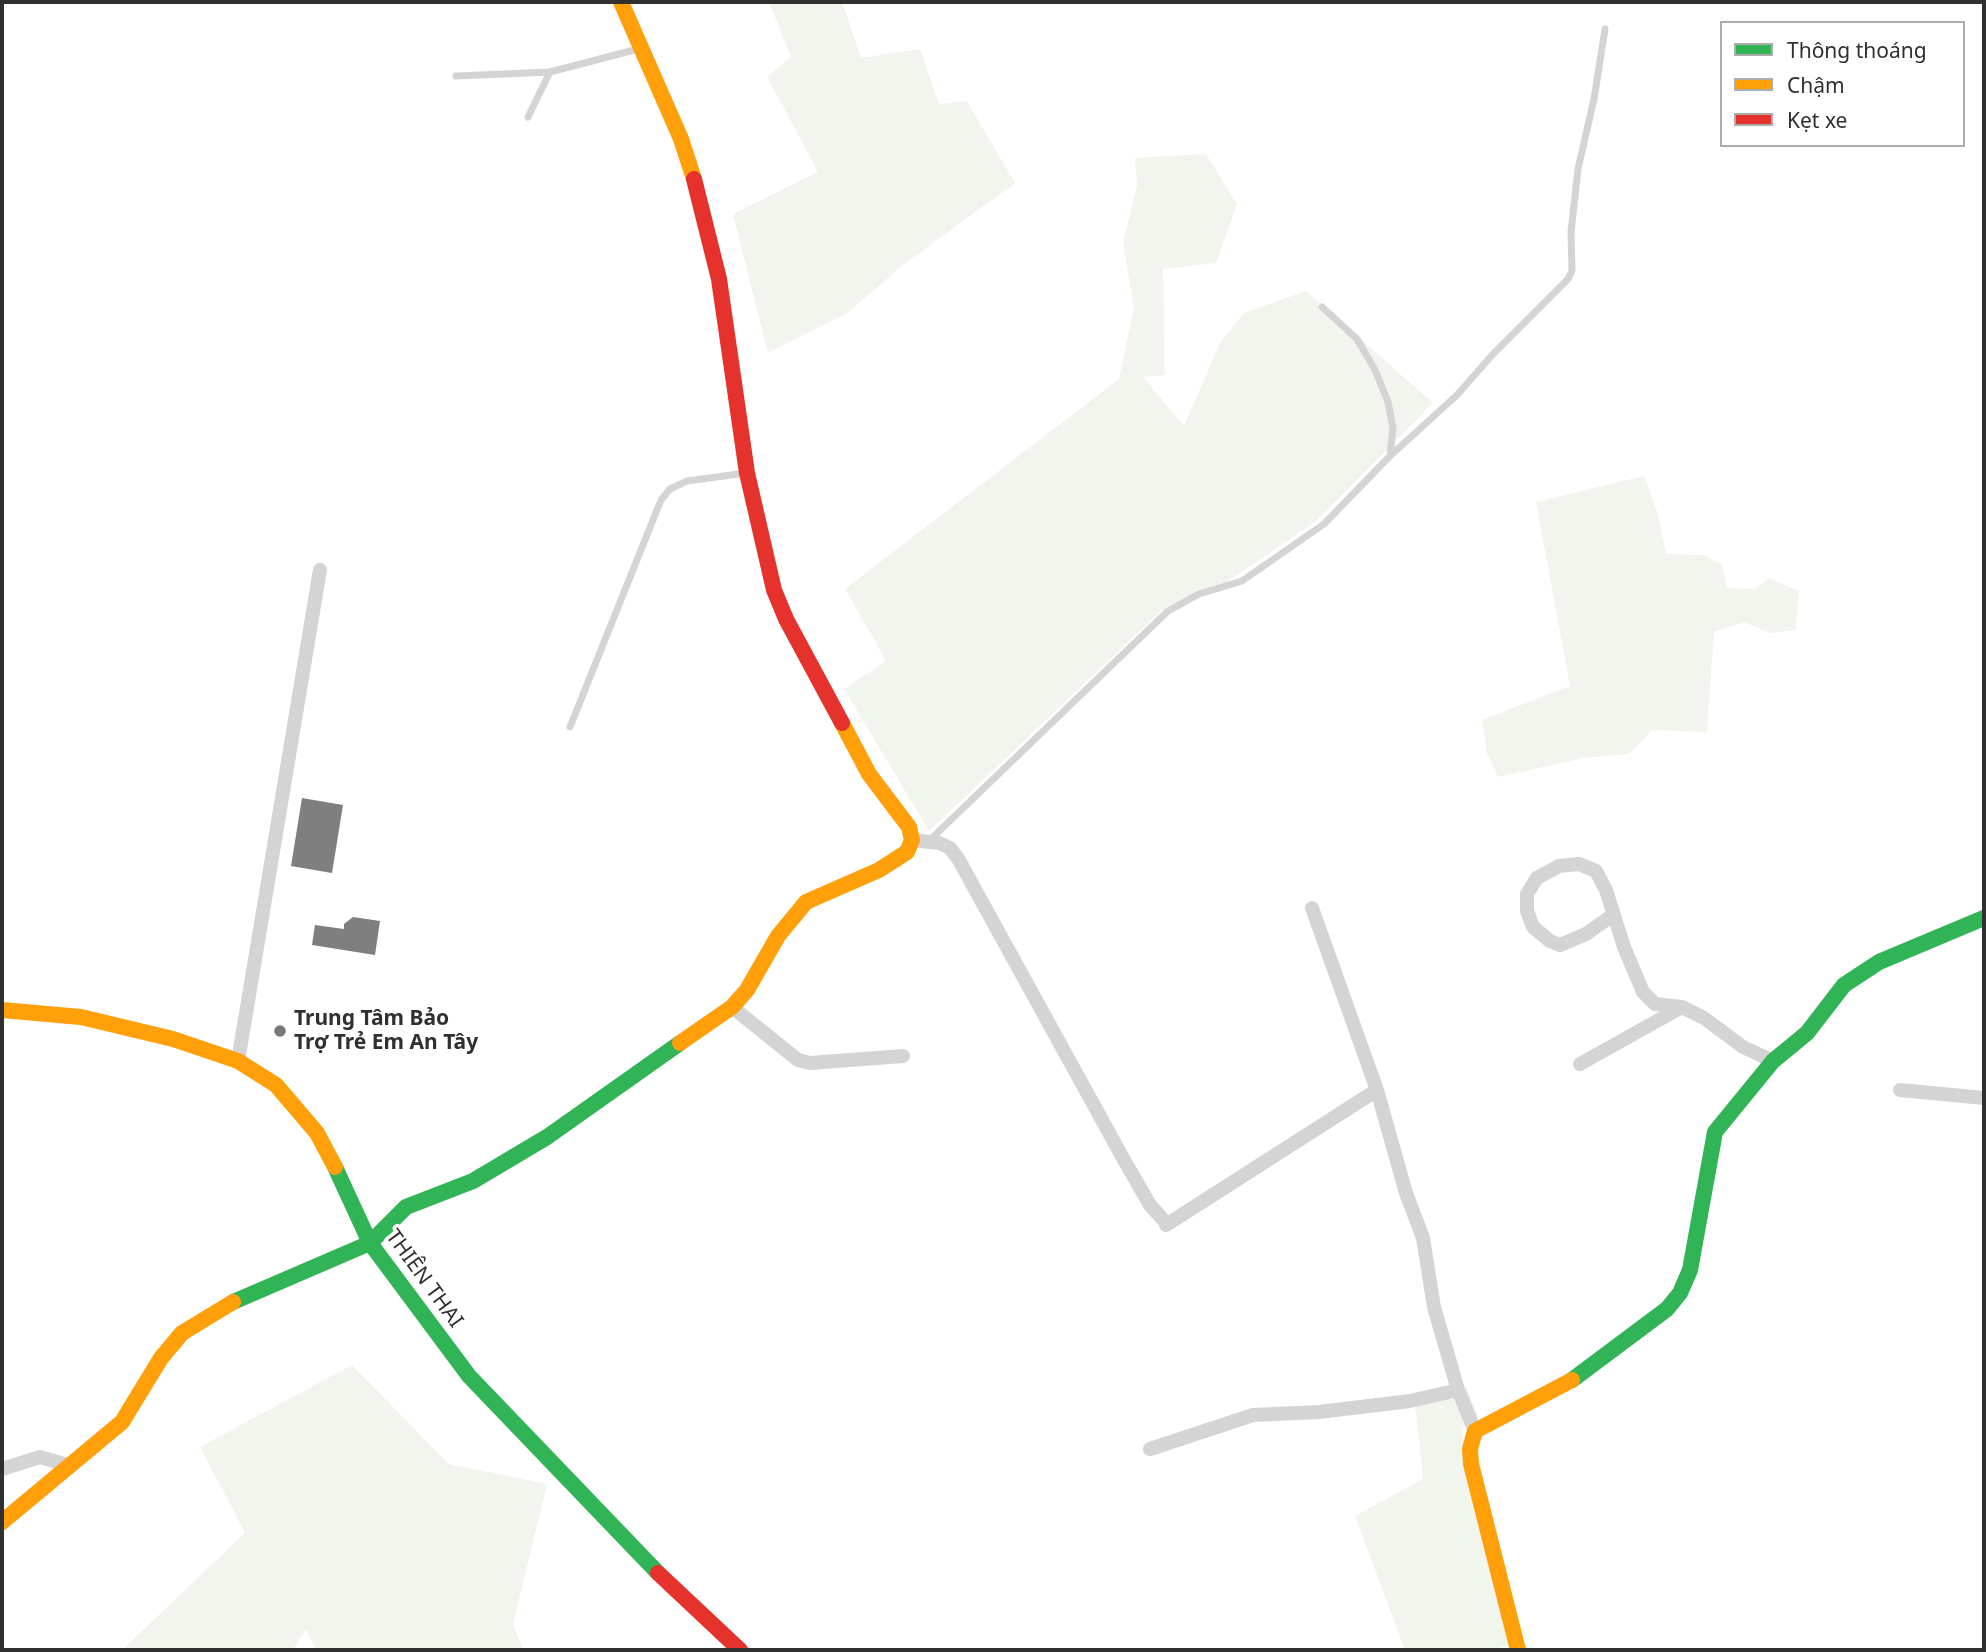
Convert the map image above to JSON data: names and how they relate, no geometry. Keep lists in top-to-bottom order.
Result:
{
  "streets": {
    "street": ["THIÊN THAI"]
  },
  "places": ["Trung Tâm Bảo Trợ Trẻ Em An Tây"],
  "legend": ["Thông thoáng", "Chậm", "Kẹt xe"]
}
